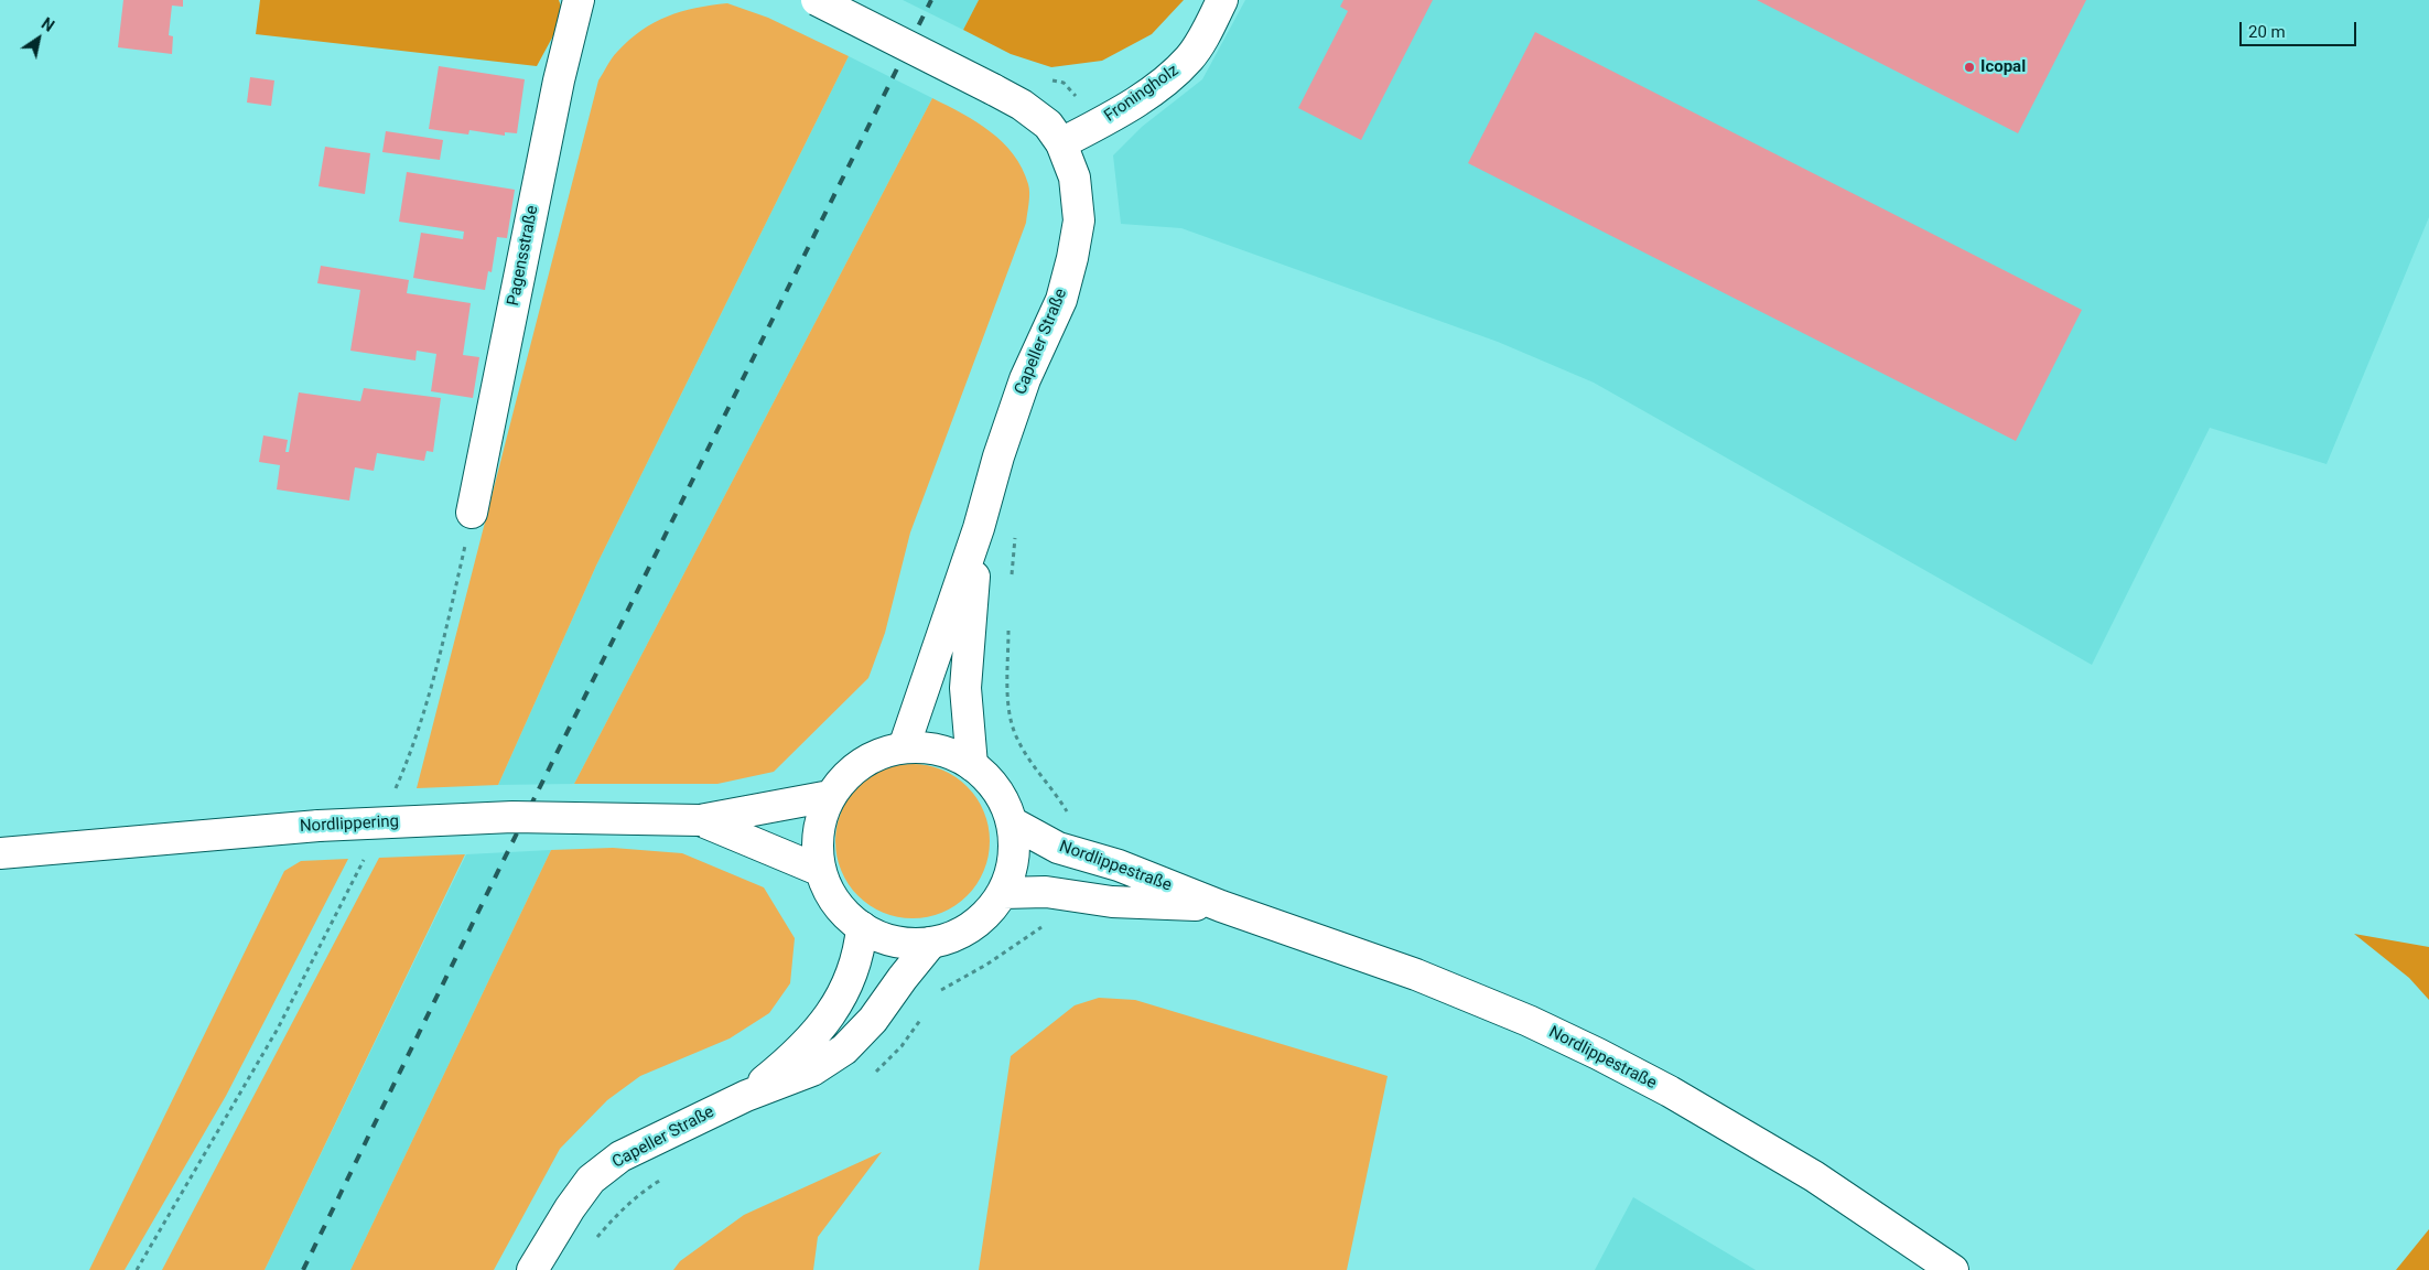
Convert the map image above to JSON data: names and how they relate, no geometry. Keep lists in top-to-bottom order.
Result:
{
  "streets": {
    "main road": [
      "Froningholz",
      "Pagensstraße",
      "Capeller Straße",
      "Nordlippering",
      "Nordlippestraße"
    ]
  },
  "crossings": [
    ["Froningholz", "Capeller Straße"],
    ["Capeller Straße", "Nordlippering"],
    ["Capeller Straße", "Nordlippestraße"],
    ["Nordlippering", "Nordlippestraße"]
  ],
  "places": ["Icopal"],
  "scale_bar": "20 m",
  "north": "top right"
}
